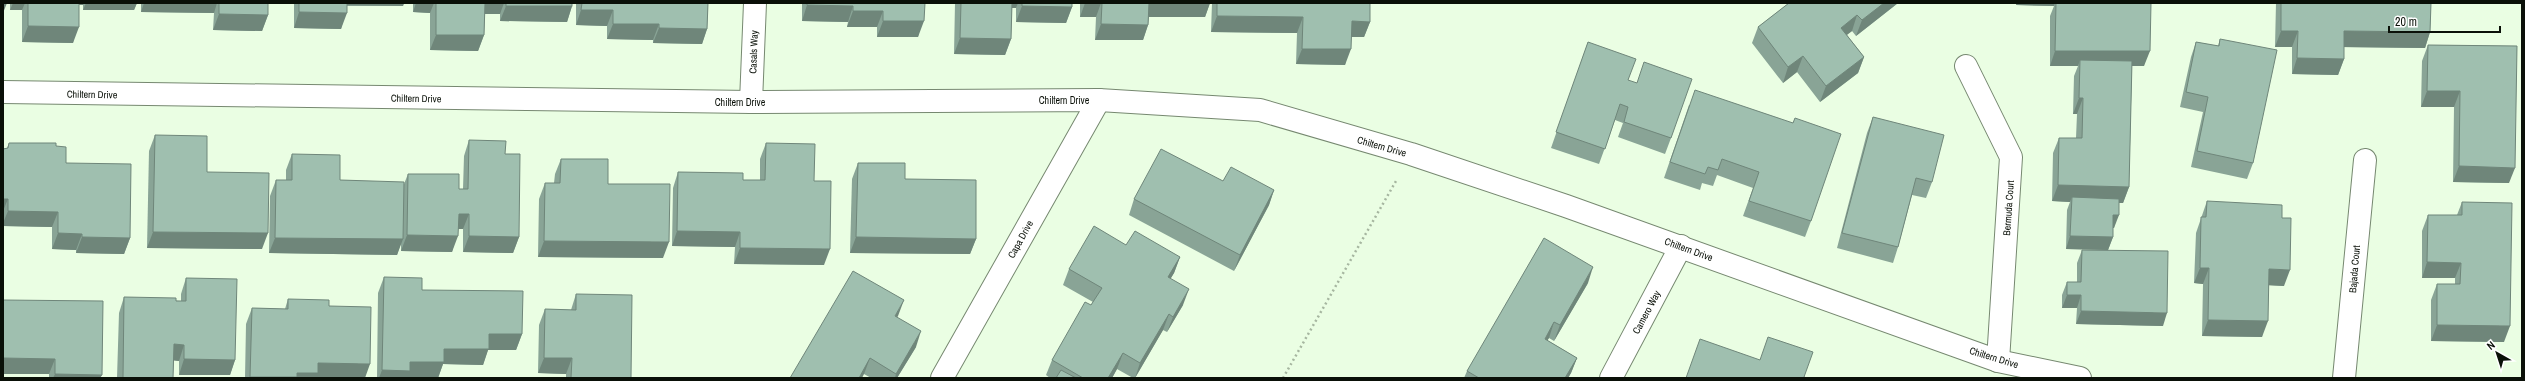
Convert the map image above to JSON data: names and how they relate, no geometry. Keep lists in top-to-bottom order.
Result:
{
  "streets": {
    "street": [
      "Casals Way",
      "Chiltern Drive",
      "Bermuda Court",
      "Capa Drive",
      "Bajada Court",
      "Camero Way"
    ]
  },
  "crossings": [
    ["Casals Way", "Chiltern Drive"],
    ["Chiltern Drive", "Bermuda Court"],
    ["Chiltern Drive", "Capa Drive"],
    ["Chiltern Drive", "Camero Way"]
  ],
  "scale_bar": "20 m",
  "north": "top left"
}
